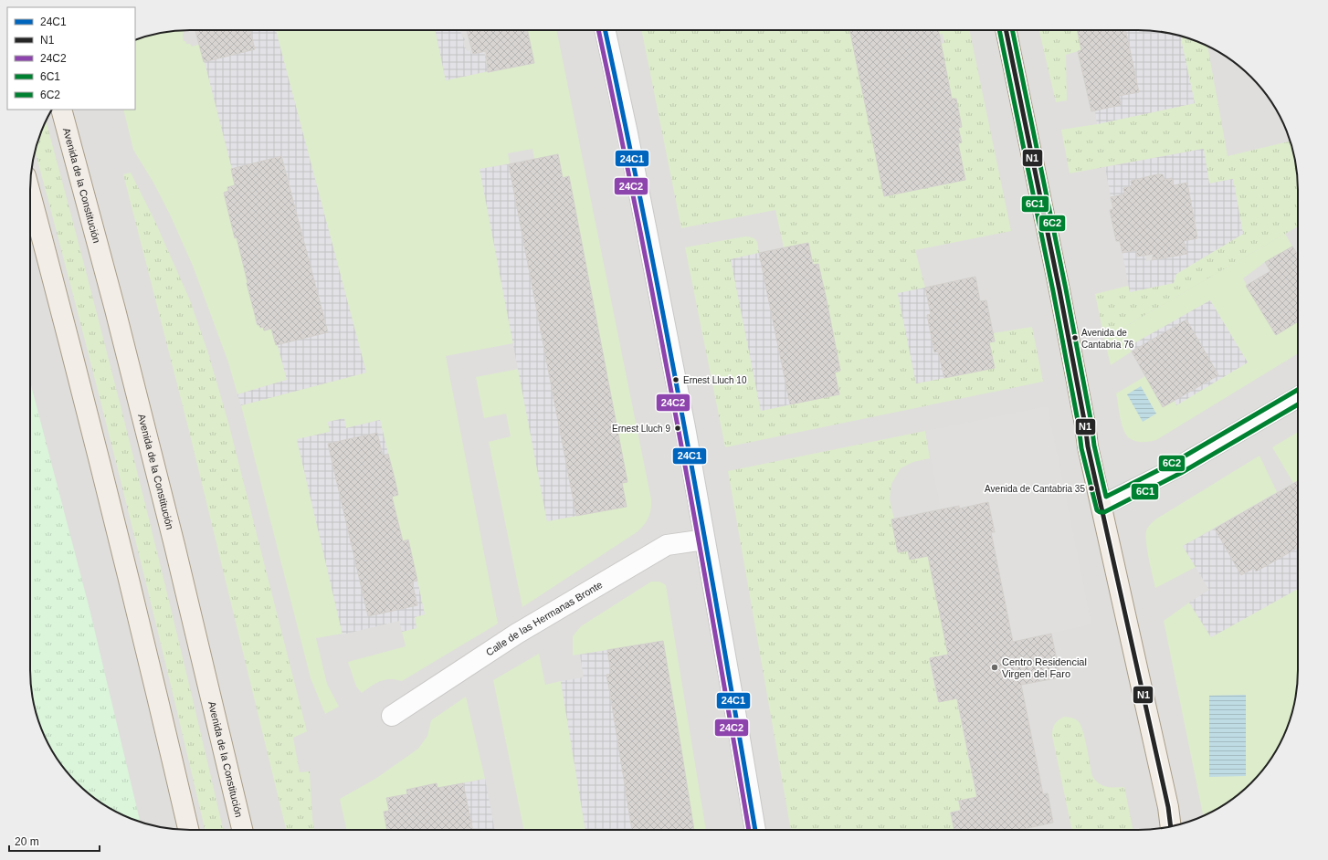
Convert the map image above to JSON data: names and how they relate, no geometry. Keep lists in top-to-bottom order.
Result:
{
  "streets": {
    "main road": ["Avenida de la Constitución"],
    "street": ["Calle de las Hermanas Bronte"]
  },
  "places": [
    "Avenida de Cantabria 76",
    "Ernest Lluch 10",
    "Ernest Lluch 9",
    "Avenida de Cantabria 35",
    "Centro Residencial Virgen del Faro"
  ],
  "lines": [
    "transit line 24C1",
    "transit line N1",
    "transit line 24C2",
    "transit line 6C1",
    "transit line 6C2"
  ],
  "legend": [
    "24C1",
    "N1",
    "24C2",
    "6C1",
    "6C2"
  ],
  "scale_bar": "20 m"
}
